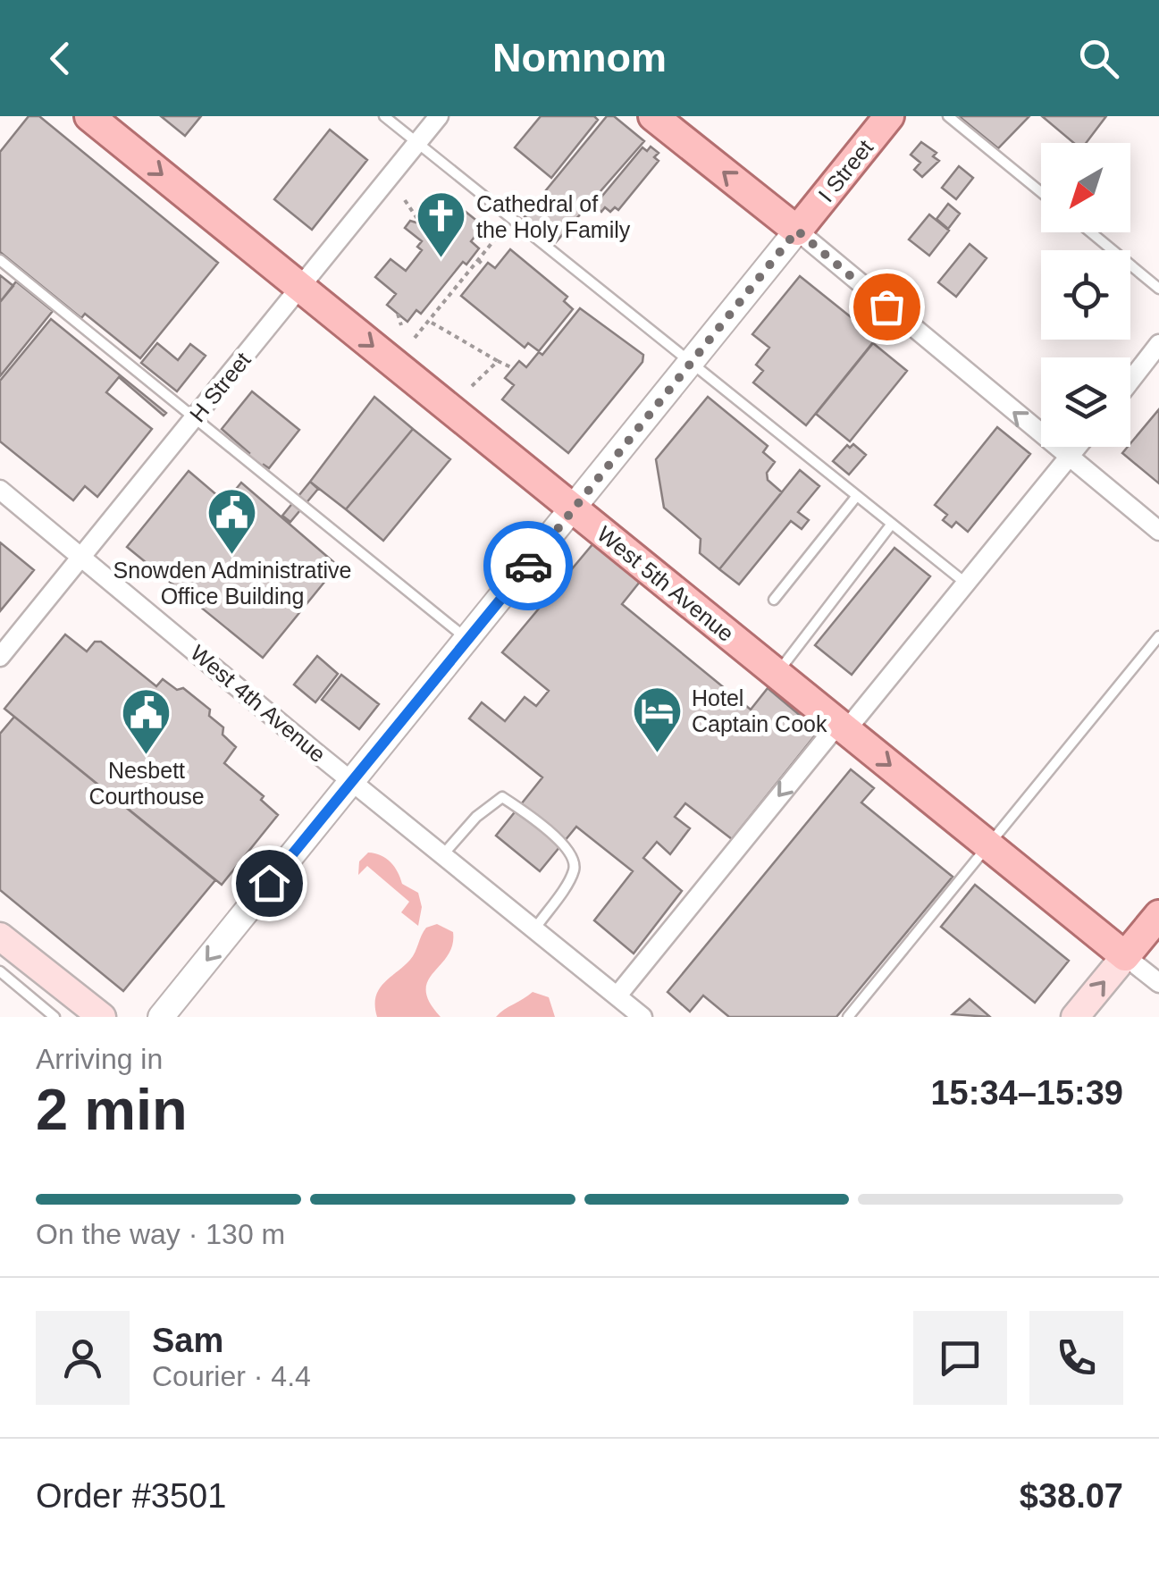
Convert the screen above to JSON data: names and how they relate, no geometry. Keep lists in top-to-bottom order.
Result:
{
  "streets": {
    "main road": ["I Street", "West 5th Avenue"],
    "street": ["H Street", "West 4th Avenue"]
  },
  "crossings": [
    ["I Street", "West 5th Avenue"],
    ["I Street", "West 4th Avenue"],
    ["H Street", "West 5th Avenue"],
    ["H Street", "West 4th Avenue"]
  ],
  "one_way": ["West 5th Avenue"],
  "places": {
    "church": ["Cathedral of the Holy Family"],
    "public building": ["Snowden Administrative Office Building", "Nesbett Courthouse"],
    "hotel": ["Hotel Captain Cook"]
  },
  "north": "bottom left",
  "page": {
    "header": "Nomnom",
    "heading": ["2 min", "Arriving in", "15:34–15:39"],
    "panel": [
      "Sam",
      "Courier · 4.4",
      "Order #3501",
      "$38.07"
    ],
    "bar": "On the way · 130 m"
  }
}
